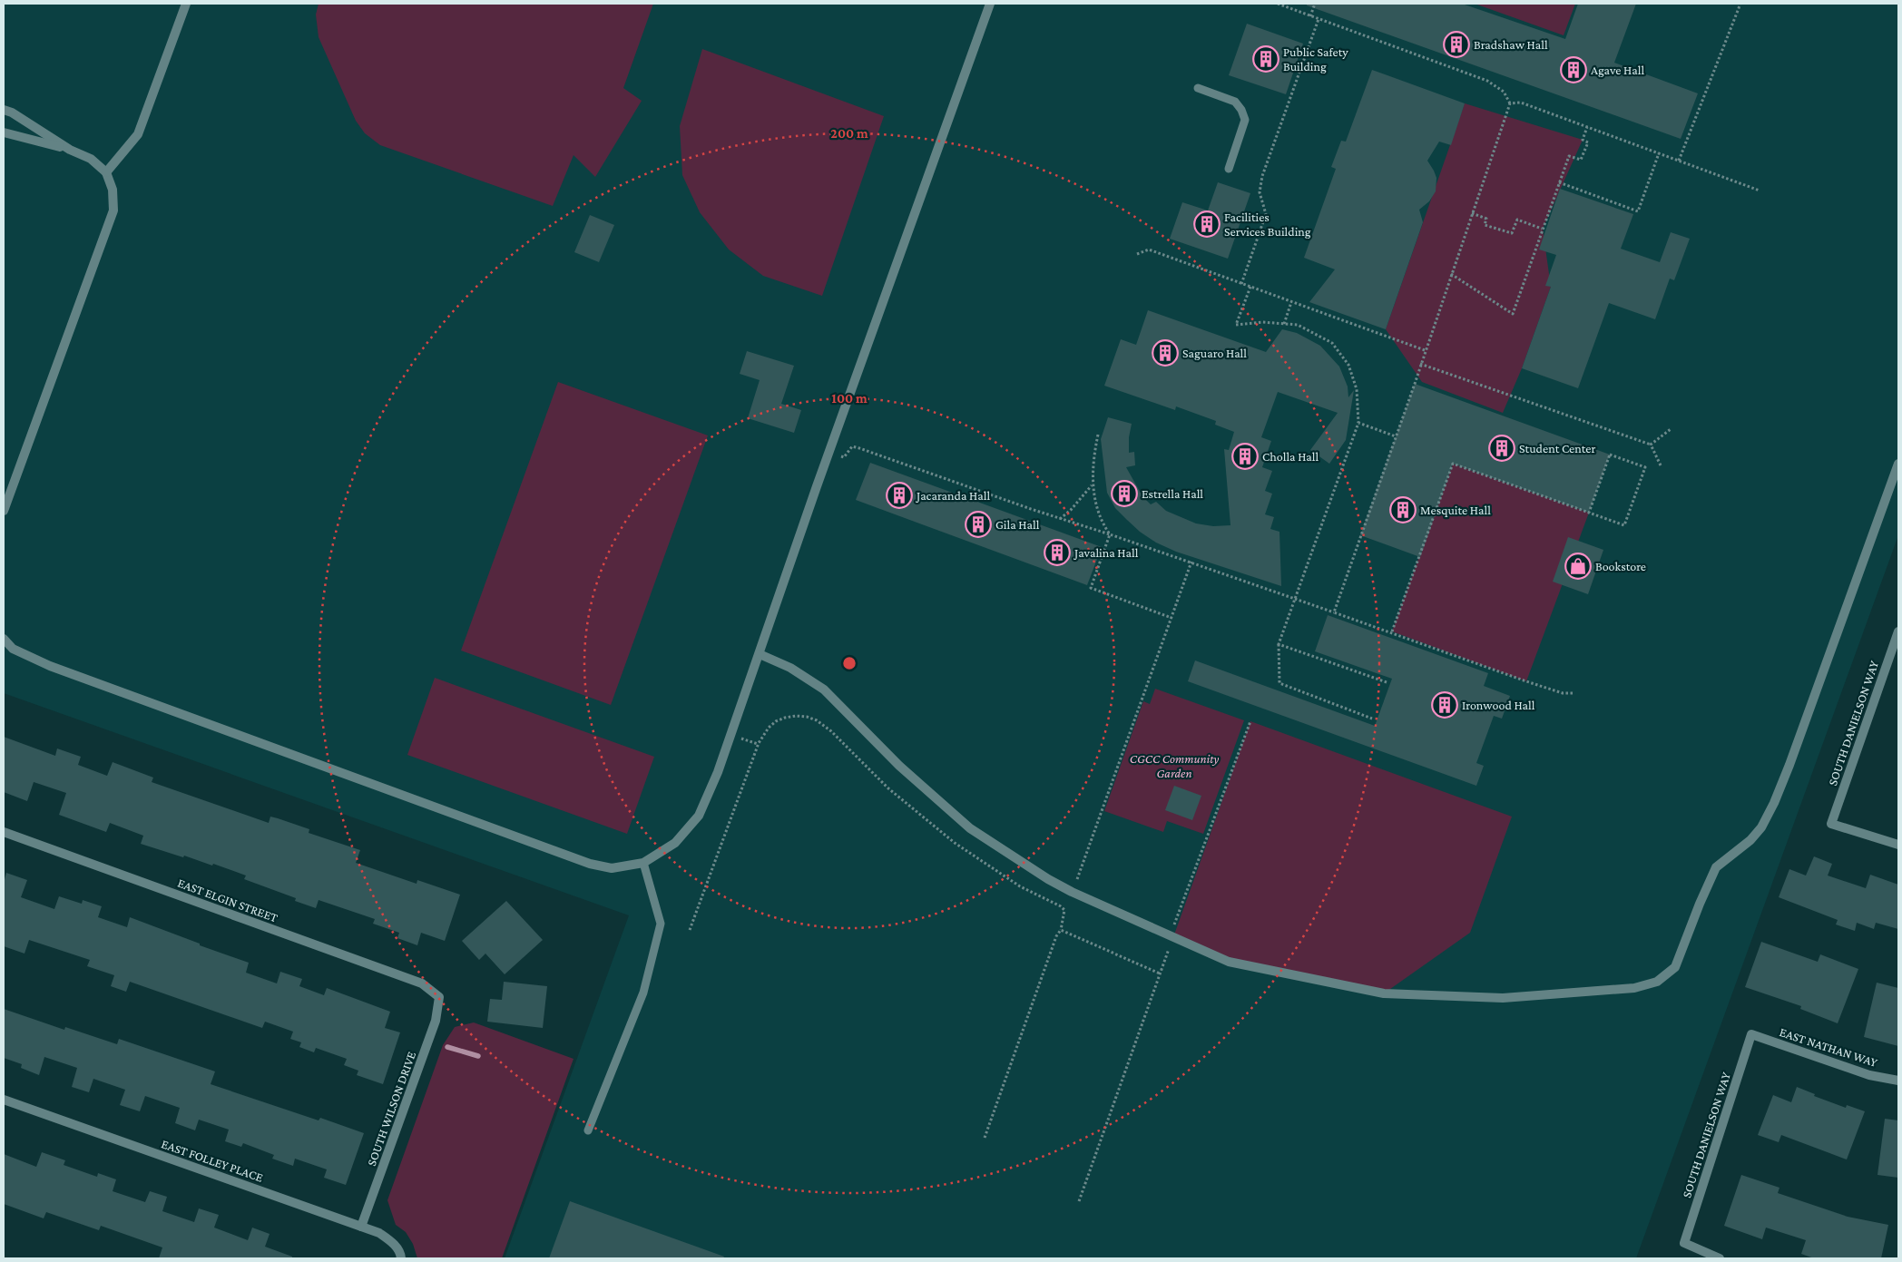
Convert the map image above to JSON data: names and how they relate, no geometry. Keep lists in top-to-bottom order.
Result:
{
  "streets": {
    "street": [
      "SOUTH DANIELSON WAY",
      "EAST ELGIN STREET",
      "EAST NATHAN WAY",
      "SOUTH WILSON DRIVE",
      "EAST FOLLEY PLACE"
    ]
  },
  "crossings": [
    ["SOUTH DANIELSON WAY", "EAST NATHAN WAY"],
    ["EAST ELGIN STREET", "SOUTH WILSON DRIVE"],
    ["SOUTH WILSON DRIVE", "EAST FOLLEY PLACE"]
  ],
  "parks": ["CGCC Community Garden"],
  "places": {
    "building": [
      "Bradshaw Hall",
      "Public Safety Building",
      "Agave Hall",
      "Facilities Services Building",
      "Saguaro Hall",
      "Student Center",
      "Cholla Hall",
      "Estrella Hall",
      "Jacaranda Hall",
      "Mesquite Hall",
      "Gila Hall",
      "Javalina Hall",
      "Ironwood Hall"
    ],
    "shop": ["Bookstore"]
  },
  "rings": ["200 m", "100 m"]
}
